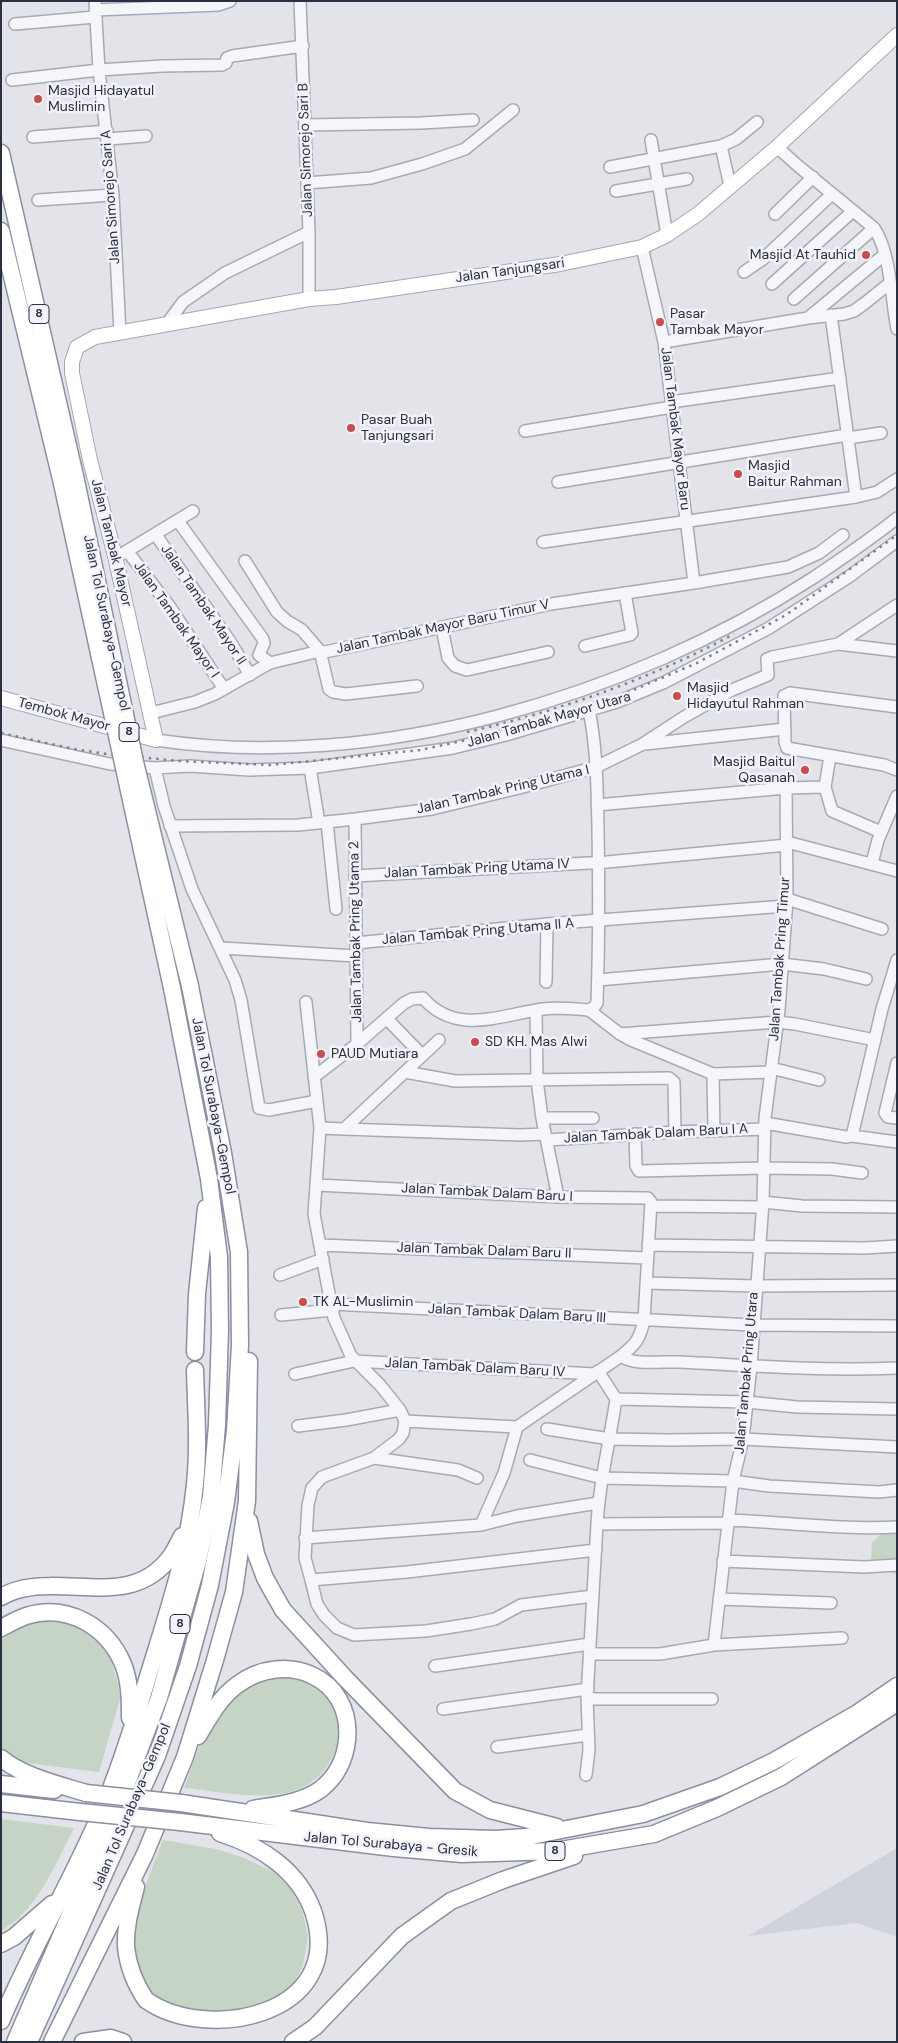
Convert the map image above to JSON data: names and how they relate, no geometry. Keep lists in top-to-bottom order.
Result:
{
  "streets": {
    "highway": ["8", "Jalan Tol Surabaya–Gempol", "Jalan Tol Surabaya - Gresik"],
    "main road": ["Jalan Tanjungsari", "Jalan Tambak Mayor", "Tembok Mayor"],
    "street": [
      "Jalan Simorejo Sari B",
      "Jalan Simorejo Sari A",
      "Jalan Tambak Mayor Baru",
      "Jalan Tambak Mayor II",
      "Jalan Tambak Mayor I",
      "Jalan Tambak Mayor Baru Timur V",
      "Jalan Tambak Mayor Utara",
      "Jalan Tambak Pring Utama I",
      "Jalan Tambak Pring Utama IV",
      "Jalan Tambak Pring Utama 2",
      "Jalan Tambak Pring Utama II A",
      "Jalan Tambak Pring Timur",
      "Jalan Tambak Dalam Baru I A",
      "Jalan Tambak Dalam Baru I",
      "Jalan Tambak Dalam Baru II",
      "Jalan Tambak Dalam Baru III",
      "Jalan Tambak Dalam Baru IV",
      "Jalan Tambak Pring Utara"
    ]
  },
  "crossings": [
    ["Jalan Simorejo Sari B", "Jalan Tanjungsari"],
    ["Jalan Simorejo Sari A", "Jalan Tanjungsari"],
    ["Jalan Tanjungsari", "Jalan Tambak Mayor Baru"],
    ["Jalan Tanjungsari", "Jalan Tambak Mayor"],
    ["Jalan Tambak Mayor Baru", "Jalan Tambak Mayor Baru Timur V"],
    ["Jalan Tambak Mayor", "Jalan Tambak Mayor I"],
    ["Jalan Tambak Pring Utama I", "Jalan Tambak Pring Utama 2"],
    ["Jalan Tambak Pring Utama IV", "Jalan Tambak Pring Utama 2"],
    ["Jalan Tambak Pring Utama IV", "Jalan Tambak Pring Timur"],
    ["Jalan Tambak Pring Utama 2", "Jalan Tambak Pring Utama II A"],
    ["Jalan Tambak Pring Utama II A", "Jalan Tambak Pring Timur"],
    ["Jalan Tambak Pring Timur", "Jalan Tambak Dalam Baru I A"],
    ["Jalan Tambak Pring Timur", "Jalan Tambak Pring Utara"],
    ["Jalan Tambak Dalam Baru I A", "Jalan Tambak Pring Utara"],
    ["Jalan Tambak Dalam Baru III", "Jalan Tambak Pring Utara"]
  ],
  "places": [
    "Masjid Hidayatul Muslimin",
    "Masjid At Tauhid",
    "Pasar Tambak Mayor",
    "Pasar Buah Tanjungsari",
    "Masjid Baitur Rahman",
    "Masjid Hidayutul Rahman",
    "Masjid Baitul Qasanah",
    "SD KH. Mas Alwi",
    "PAUD Mutiara",
    "TK AL-Muslimin"
  ]
}
